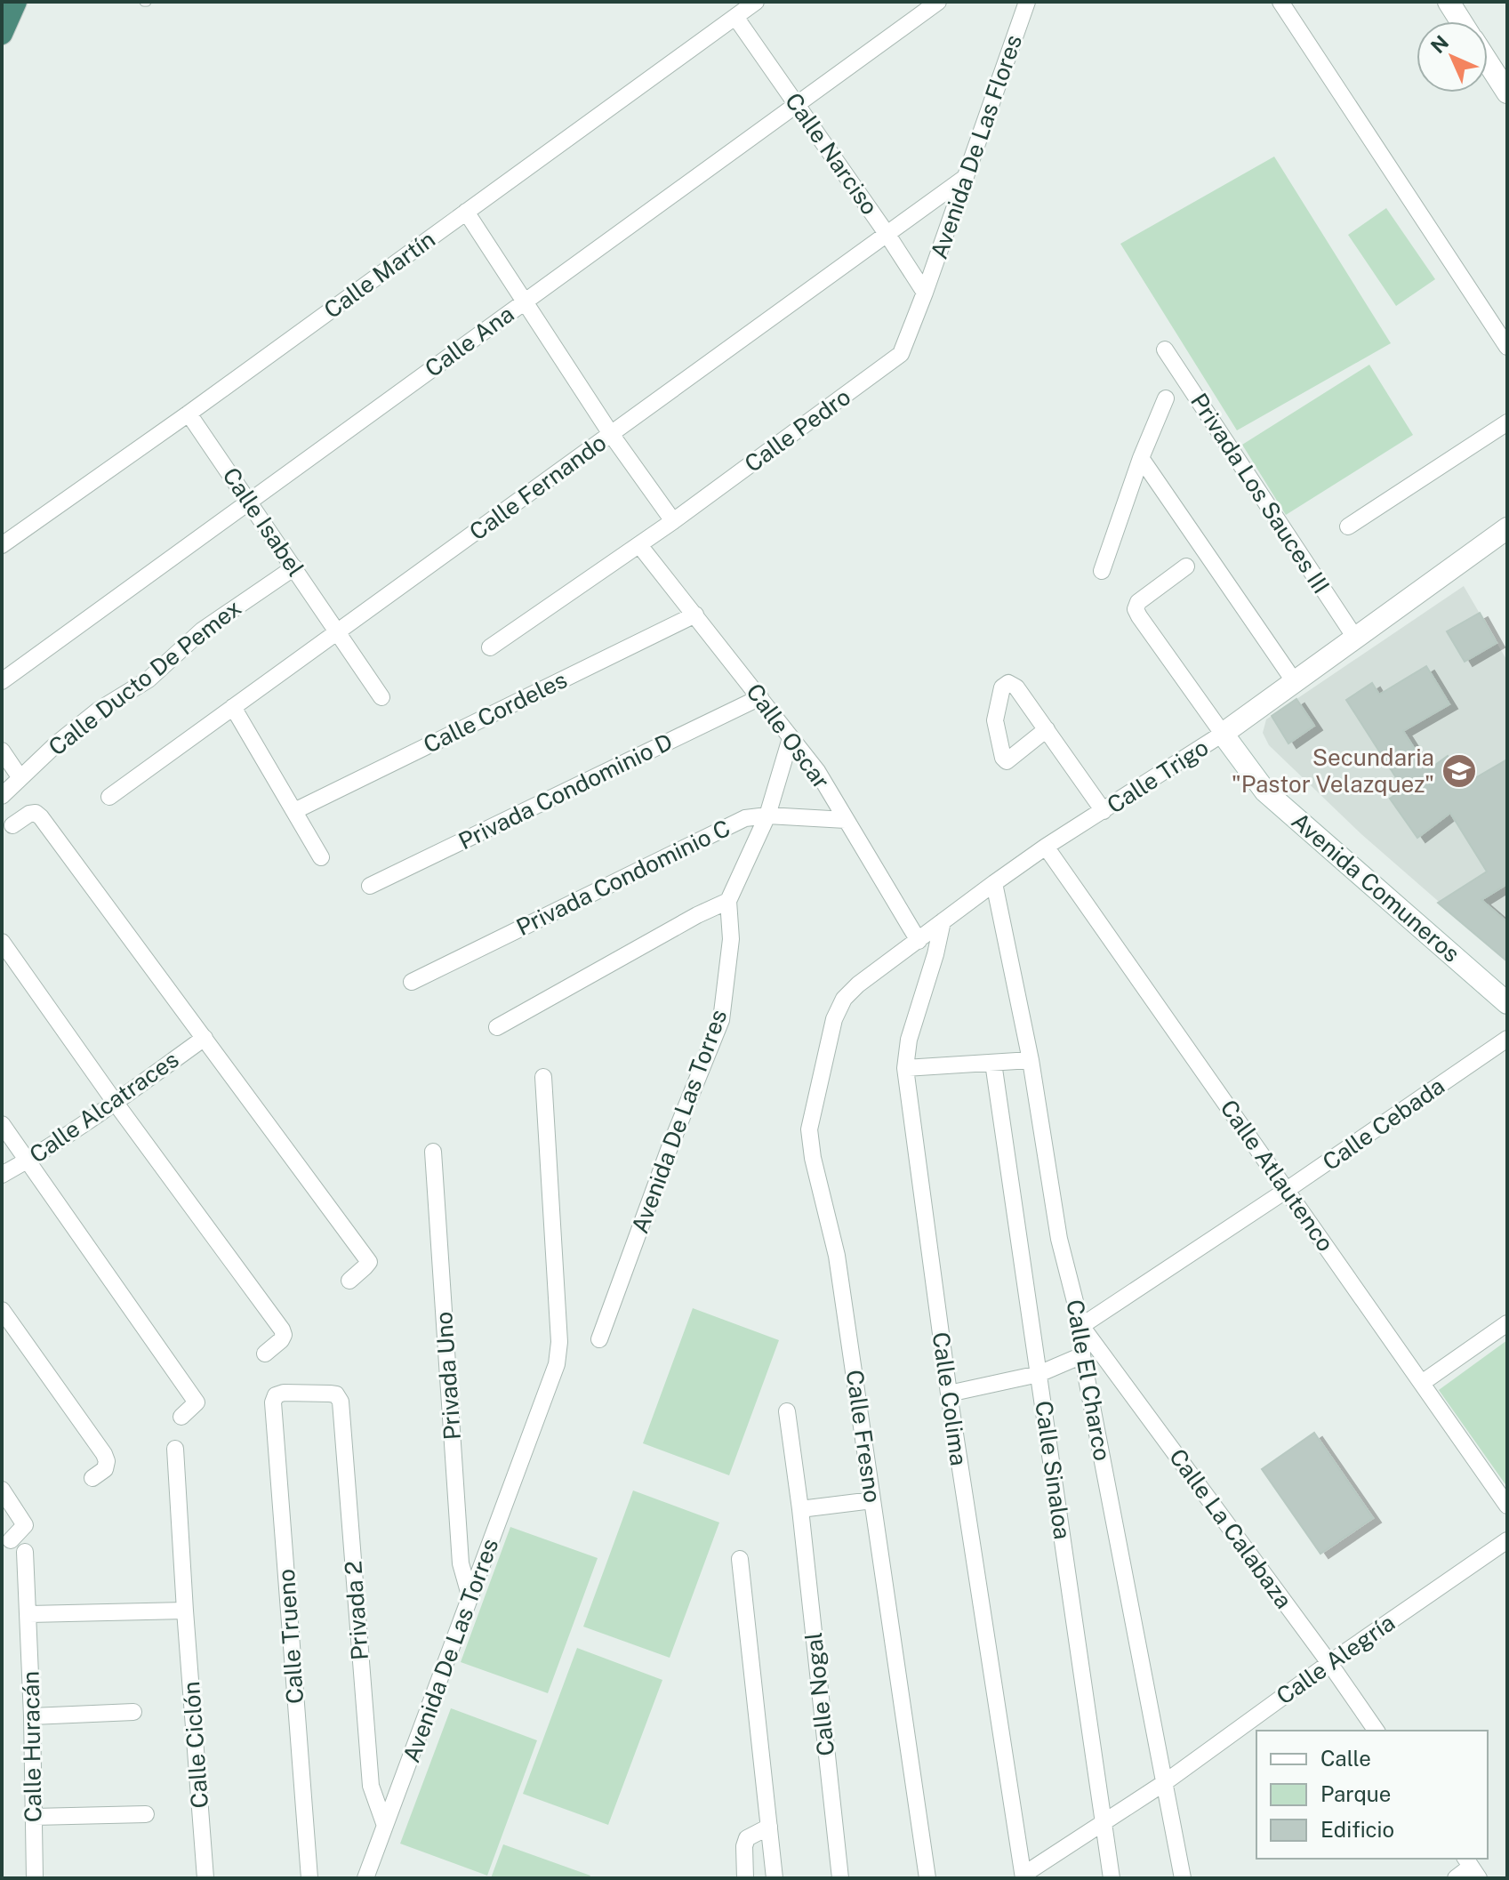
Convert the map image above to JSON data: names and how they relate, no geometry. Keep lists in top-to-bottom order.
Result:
{
  "streets": {
    "street": [
      "Avenida De Las Flores",
      "Calle Narciso",
      "Calle Martín",
      "Calle Ana",
      "Calle Pedro",
      "Calle Fernando",
      "Privada Los Sauces III",
      "Calle Isabel",
      "Calle Ducto De Pemex",
      "Calle Cordeles",
      "Calle Oscar",
      "Calle Trigo",
      "Privada Condominio D",
      "Privada Condominio C",
      "Avenida Comuneros",
      "Calle Alcatraces",
      "Avenida De Las Torres",
      "Calle Cebada",
      "Calle Atlautenco",
      "Privada Uno",
      "Calle El Charco",
      "Calle Colima",
      "Calle Fresno",
      "Calle Sinaloa",
      "Calle La Calabaza",
      "Privada 2",
      "Calle Trueno",
      "Calle Alegría",
      "Calle Nogal",
      "Calle Ciclón",
      "Calle Huracán"
    ]
  },
  "crossings": [
    ["Avenida De Las Flores", "Calle Narciso"],
    ["Avenida De Las Flores", "Calle Pedro"],
    ["Avenida De Las Flores", "Calle Fernando"],
    ["Calle Narciso", "Calle Martín"],
    ["Calle Narciso", "Calle Ana"],
    ["Calle Narciso", "Calle Pedro"],
    ["Calle Narciso", "Calle Fernando"],
    ["Calle Martín", "Calle Isabel"],
    ["Calle Ana", "Calle Isabel"],
    ["Calle Pedro", "Calle Oscar"],
    ["Calle Fernando", "Calle Isabel"],
    ["Privada Los Sauces III", "Calle Trigo"],
    ["Calle Isabel", "Calle Ducto De Pemex"],
    ["Calle Cordeles", "Calle Oscar"],
    ["Calle Oscar", "Calle Trigo"],
    ["Calle Oscar", "Privada Condominio D"],
    ["Calle Oscar", "Privada Condominio C"],
    ["Calle Oscar", "Avenida De Las Torres"],
    ["Calle Trigo", "Avenida Comuneros"],
    ["Calle Trigo", "Calle Atlautenco"],
    ["Calle Trigo", "Calle El Charco"],
    ["Calle Trigo", "Calle Colima"],
    ["Calle Trigo", "Calle Fresno"],
    ["Privada Condominio C", "Avenida De Las Torres"],
    ["Avenida De Las Torres", "Privada Uno"],
    ["Avenida De Las Torres", "Privada 2"],
    ["Calle Cebada", "Calle Atlautenco"],
    ["Calle Cebada", "Calle El Charco"],
    ["Calle Cebada", "Calle La Calabaza"],
    ["Calle El Charco", "Calle La Calabaza"],
    ["Calle El Charco", "Calle Alegría"],
    ["Calle Colima", "Calle Alegría"],
    ["Calle Sinaloa", "Calle Alegría"],
    ["Calle La Calabaza", "Calle Alegría"],
    ["Privada 2", "Calle Trueno"]
  ],
  "places": {
    "school or university": ["Secundaria \"Pastor Velazquez\""]
  },
  "legend": ["Calle", "Parque", "Edificio"],
  "north": "top left"
}
